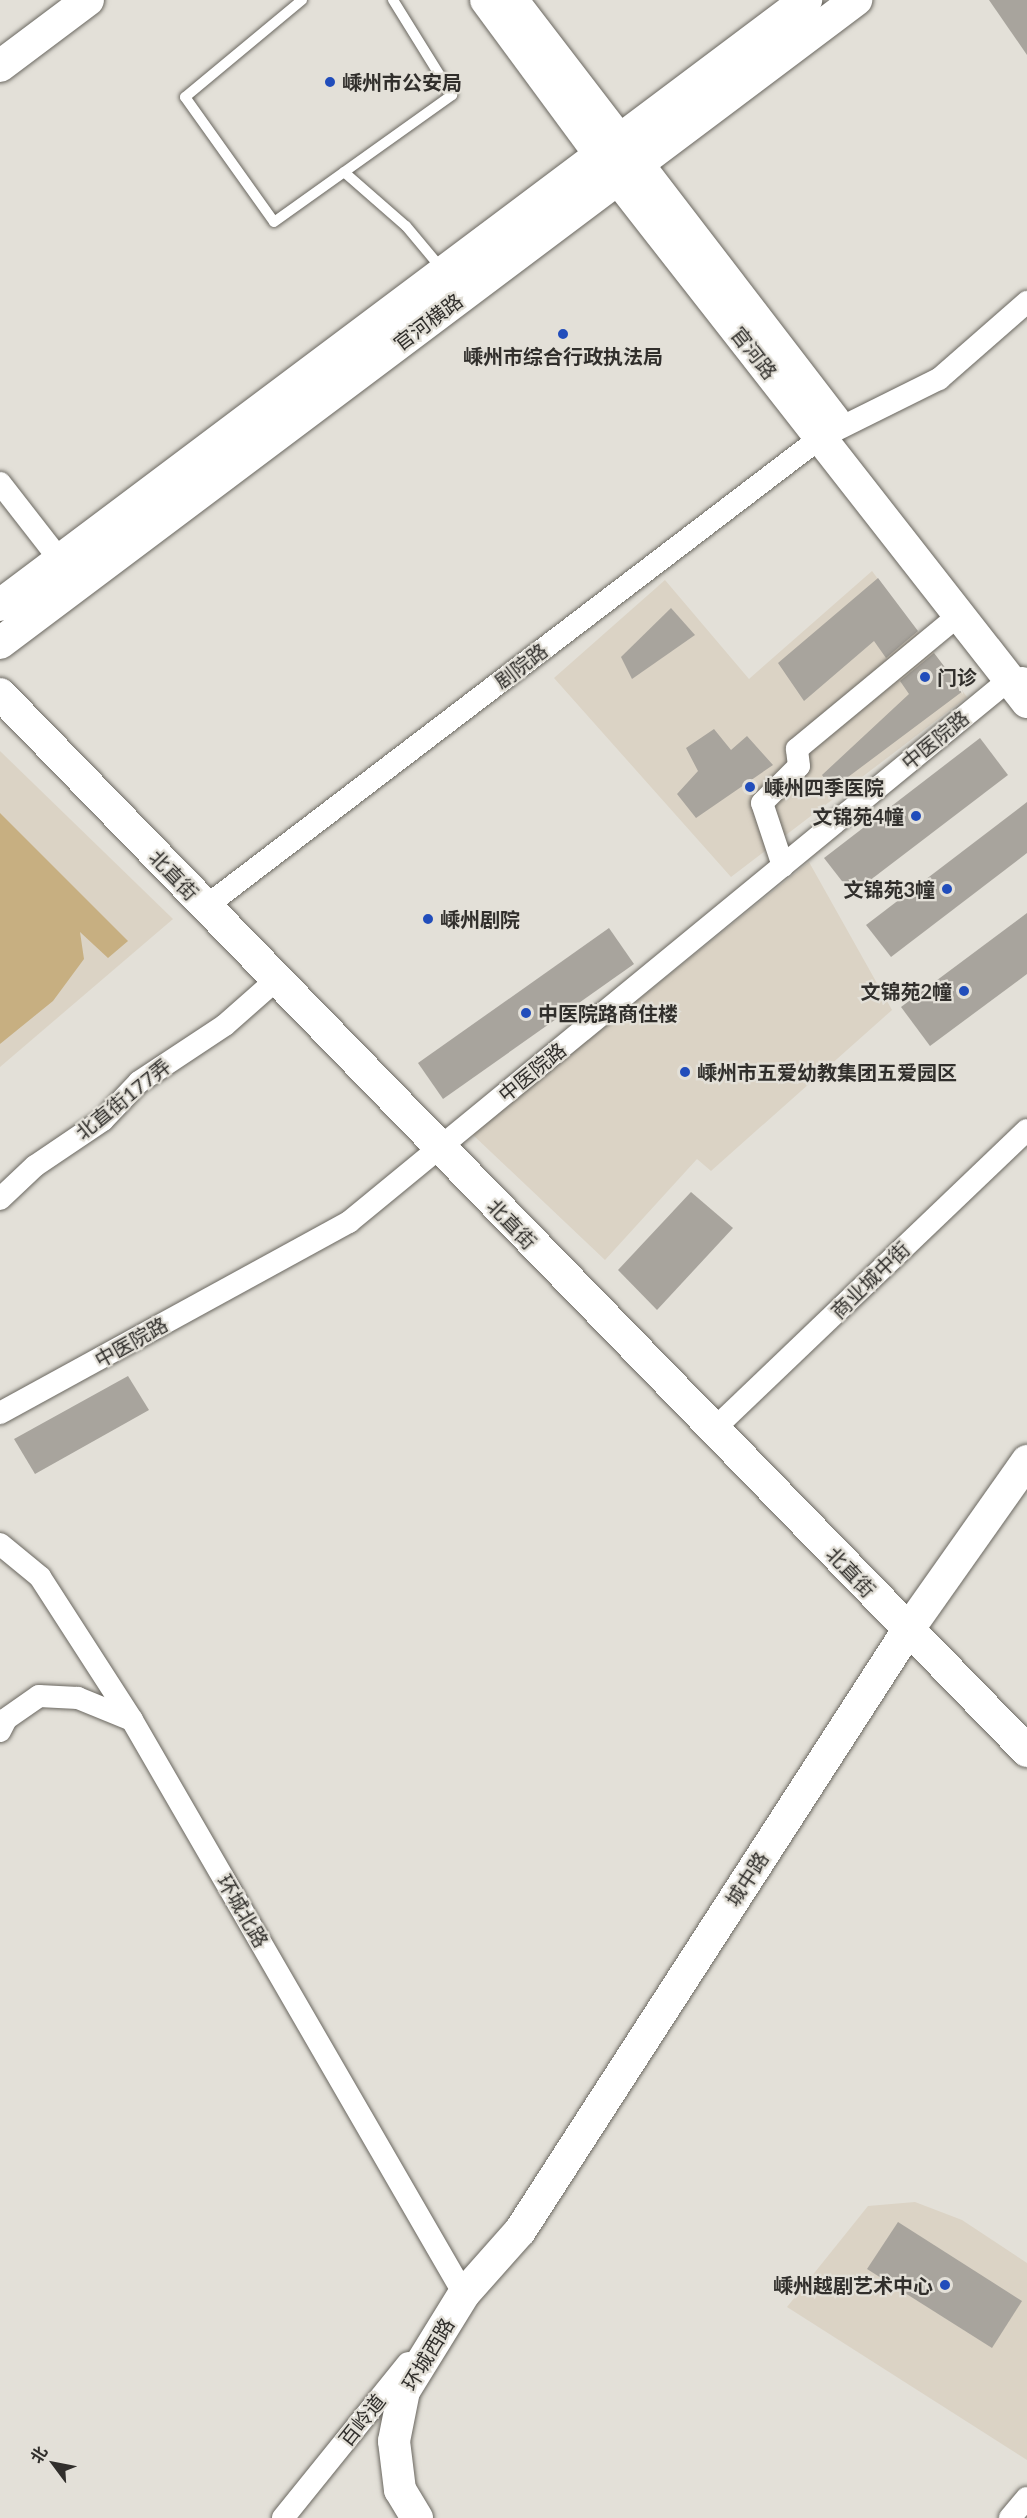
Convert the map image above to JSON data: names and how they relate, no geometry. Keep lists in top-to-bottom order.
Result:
{
  "streets": {
    "street": [
      "官河横路",
      "官河路",
      "剧院路",
      "中医院路",
      "北直街",
      "北直街177弄",
      "商业城中街",
      "城中路",
      "环城北路",
      "环城西路",
      "百岭道"
    ]
  },
  "crossings": [
    ["官河横路", "官河路"],
    ["官河路", "剧院路"],
    ["官河路", "中医院路"],
    ["剧院路", "北直街"],
    ["中医院路", "北直街"],
    ["北直街", "北直街177弄"],
    ["北直街", "商业城中街"],
    ["北直街", "城中路"],
    ["城中路", "环城北路"],
    ["城中路", "环城西路"],
    ["城中路", "百岭道"],
    ["环城北路", "环城西路"],
    ["环城北路", "百岭道"],
    ["环城西路", "百岭道"]
  ],
  "places": [
    "嵊州市公安局",
    "嵊州市综合行政执法局",
    "门诊",
    "嵊州四季医院",
    "文锦苑4幢",
    "文锦苑3幢",
    "嵊州剧院",
    "文锦苑2幢",
    "中医院路商住楼",
    "嵊州市五爱幼教集团五爱园区",
    "嵊州越剧艺术中心"
  ],
  "north": "top left"
}
